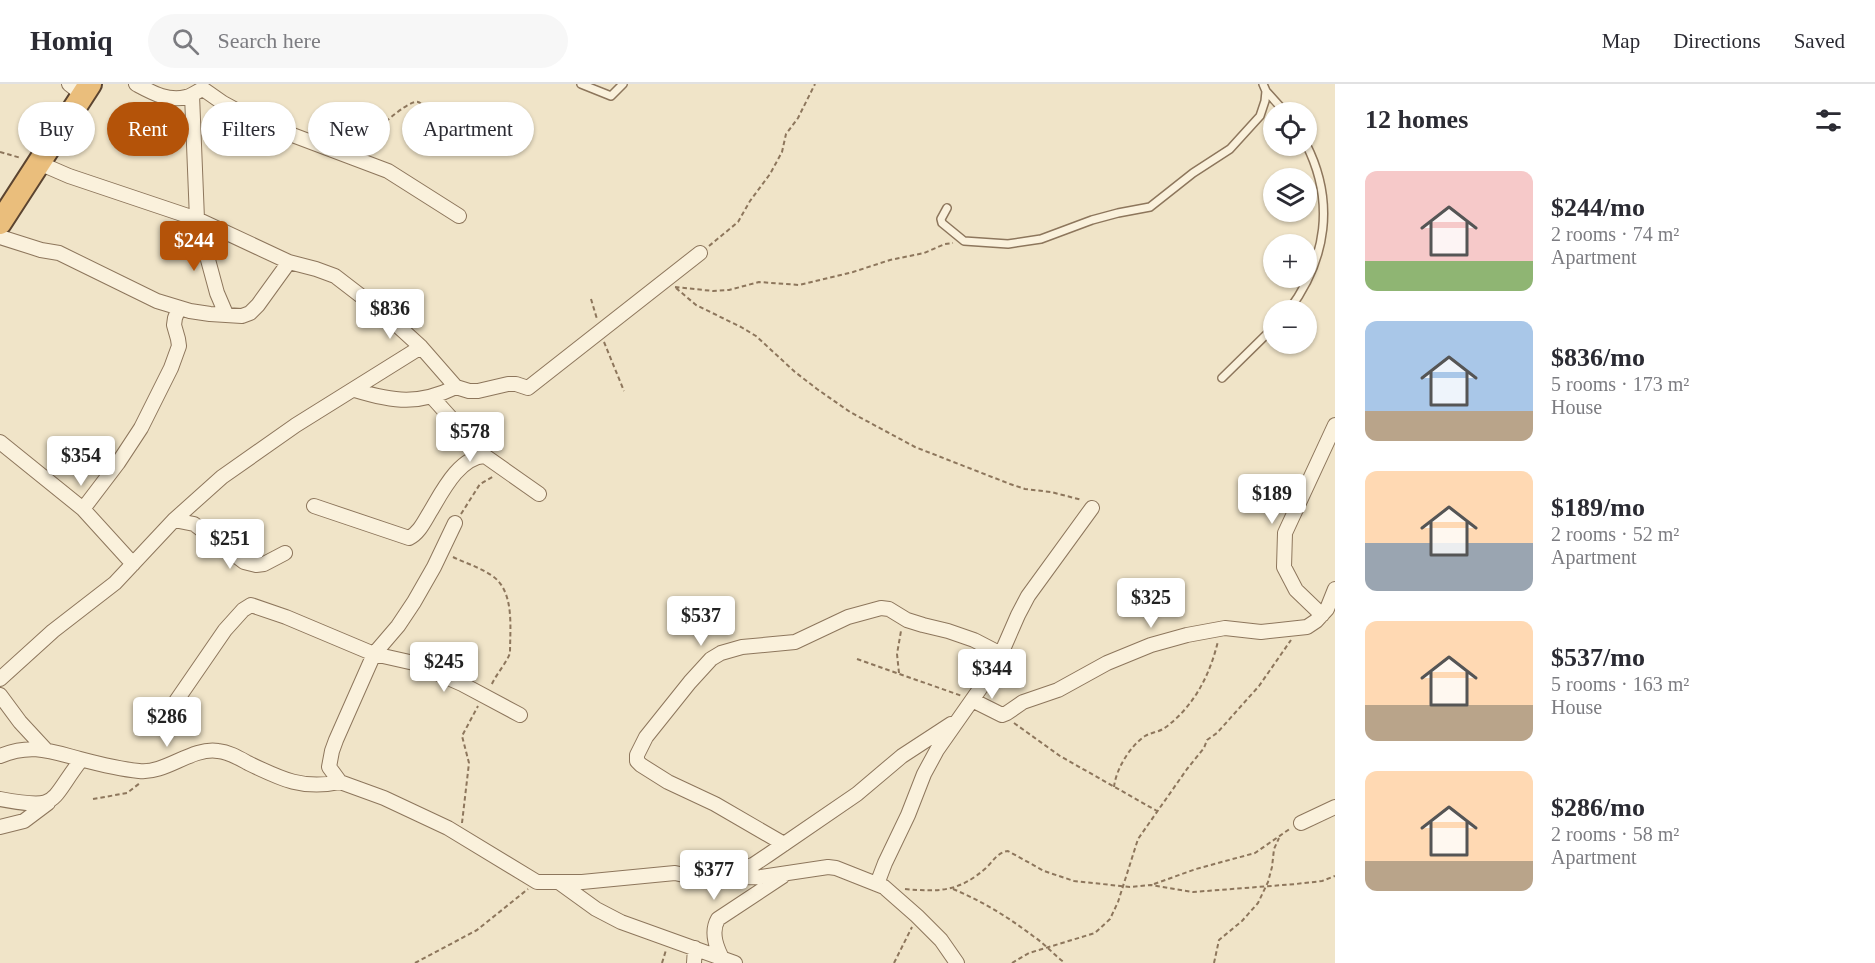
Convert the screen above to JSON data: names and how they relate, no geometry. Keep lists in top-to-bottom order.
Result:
{
  "page": {
    "header": "Homiq",
    "search": "Search here",
    "nav": ["Map", "Directions", "Saved"],
    "heading": "12 homes",
    "map_buttons": ["+", "−"],
    "chip": [
      "Buy",
      "Rent",
      "Filters",
      "New",
      "Apartment"
    ],
    "list": [
      {
        "name": "$244/mo",
        "note": "2 rooms · 74 m² · Apartment"
      },
      {
        "name": "$836/mo",
        "note": "5 rooms · 173 m² · House"
      },
      {
        "name": "$189/mo",
        "note": "2 rooms · 52 m² · Apartment"
      },
      {
        "name": "$537/mo",
        "note": "5 rooms · 163 m² · House"
      },
      {
        "name": "$286/mo",
        "note": "2 rooms · 58 m² · Apartment"
      }
    ],
    "price": [
      "$244",
      "$836",
      "$578",
      "$354",
      "$189",
      "$251",
      "$325",
      "$537",
      "$245",
      "$344",
      "$286",
      "$377"
    ]
  }
}
